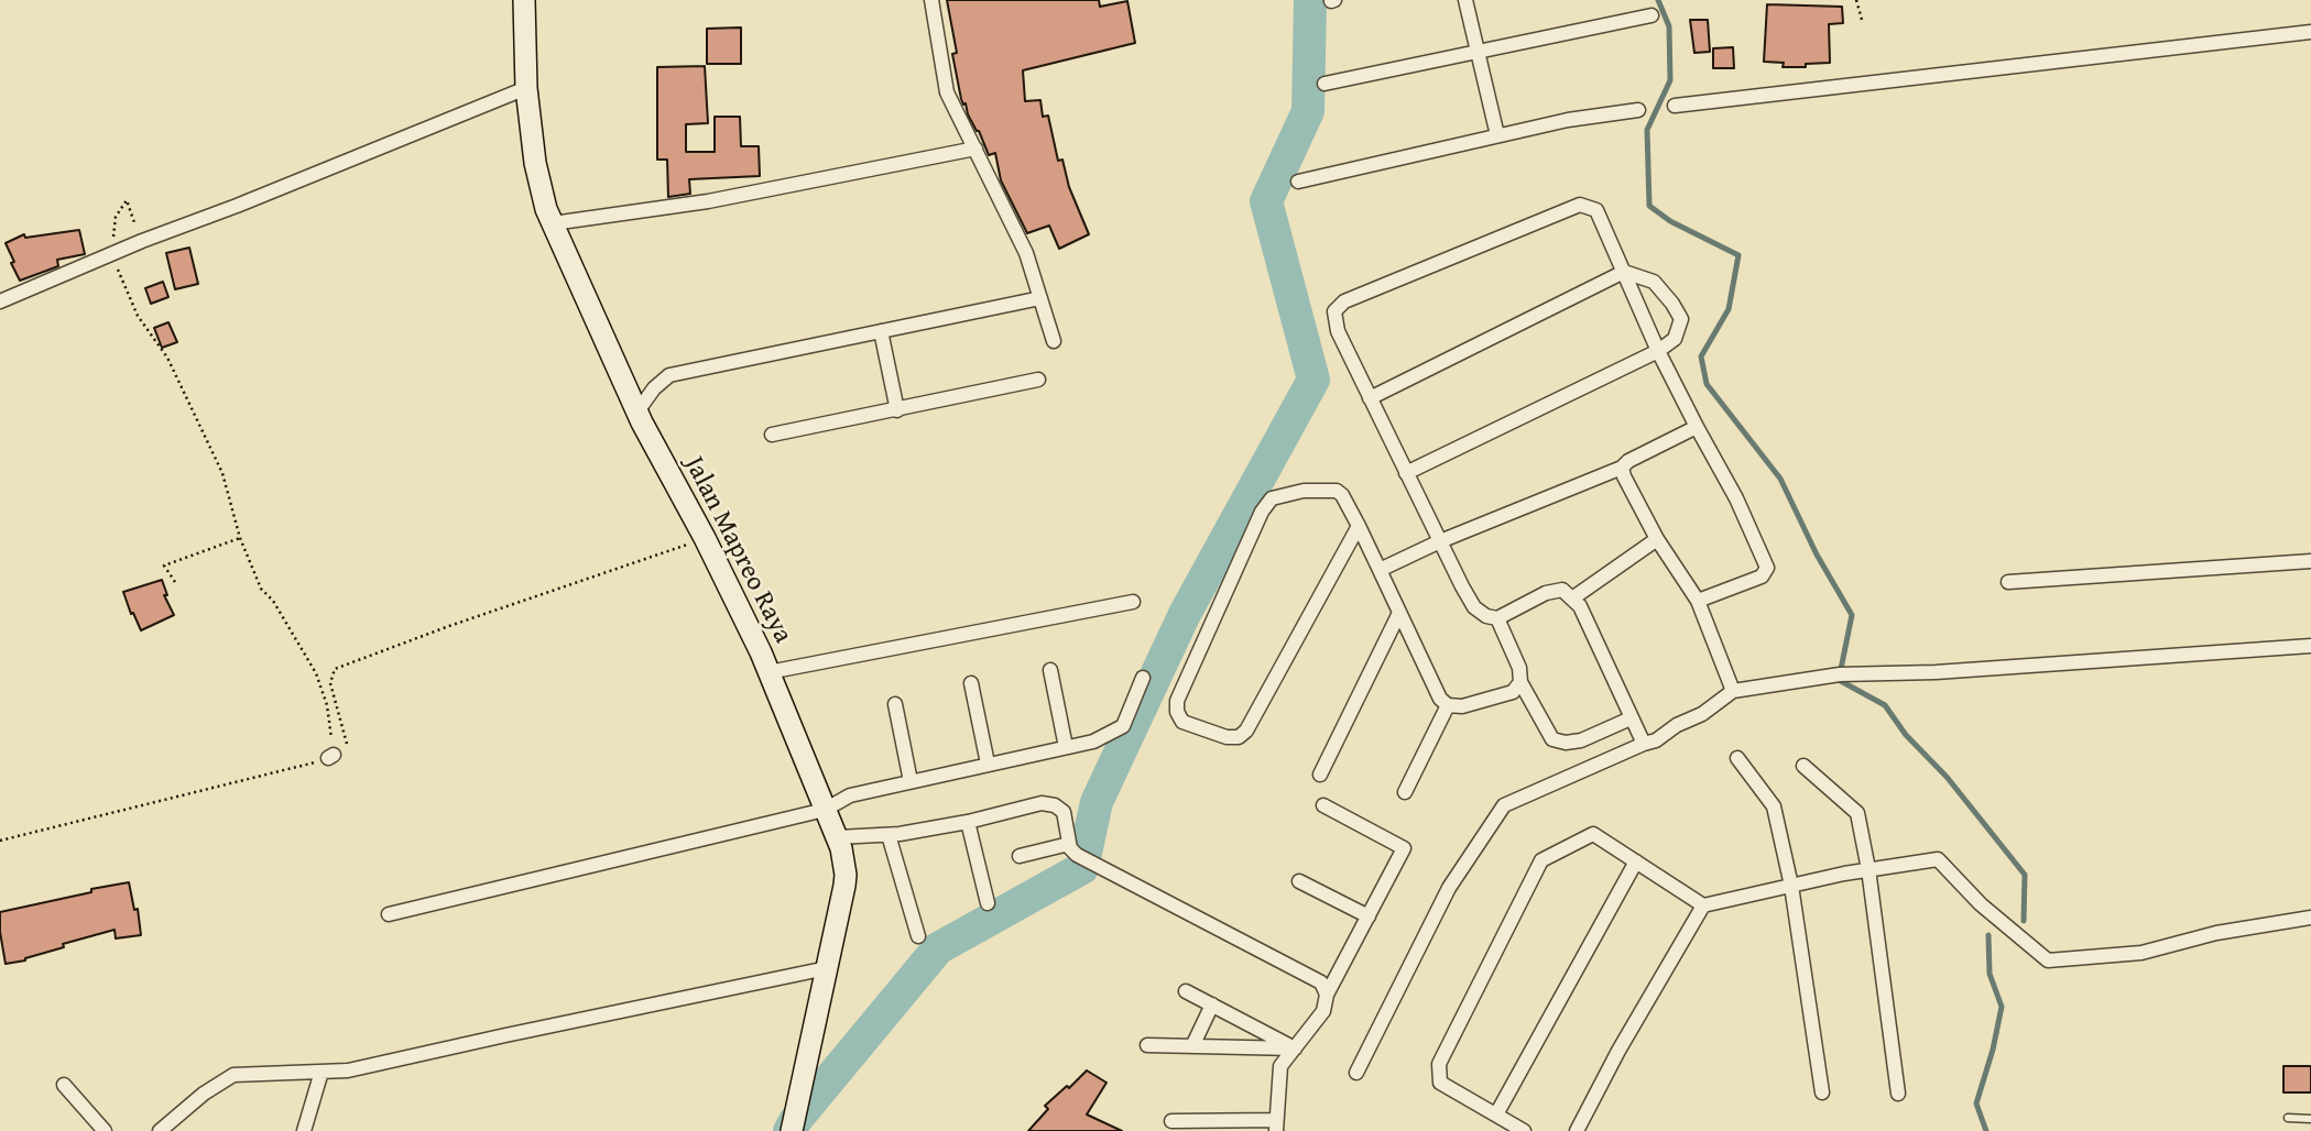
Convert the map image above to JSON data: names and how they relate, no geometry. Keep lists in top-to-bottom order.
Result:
{
  "streets": {
    "street": ["Jalan Mapreo Raya"]
  }
}
